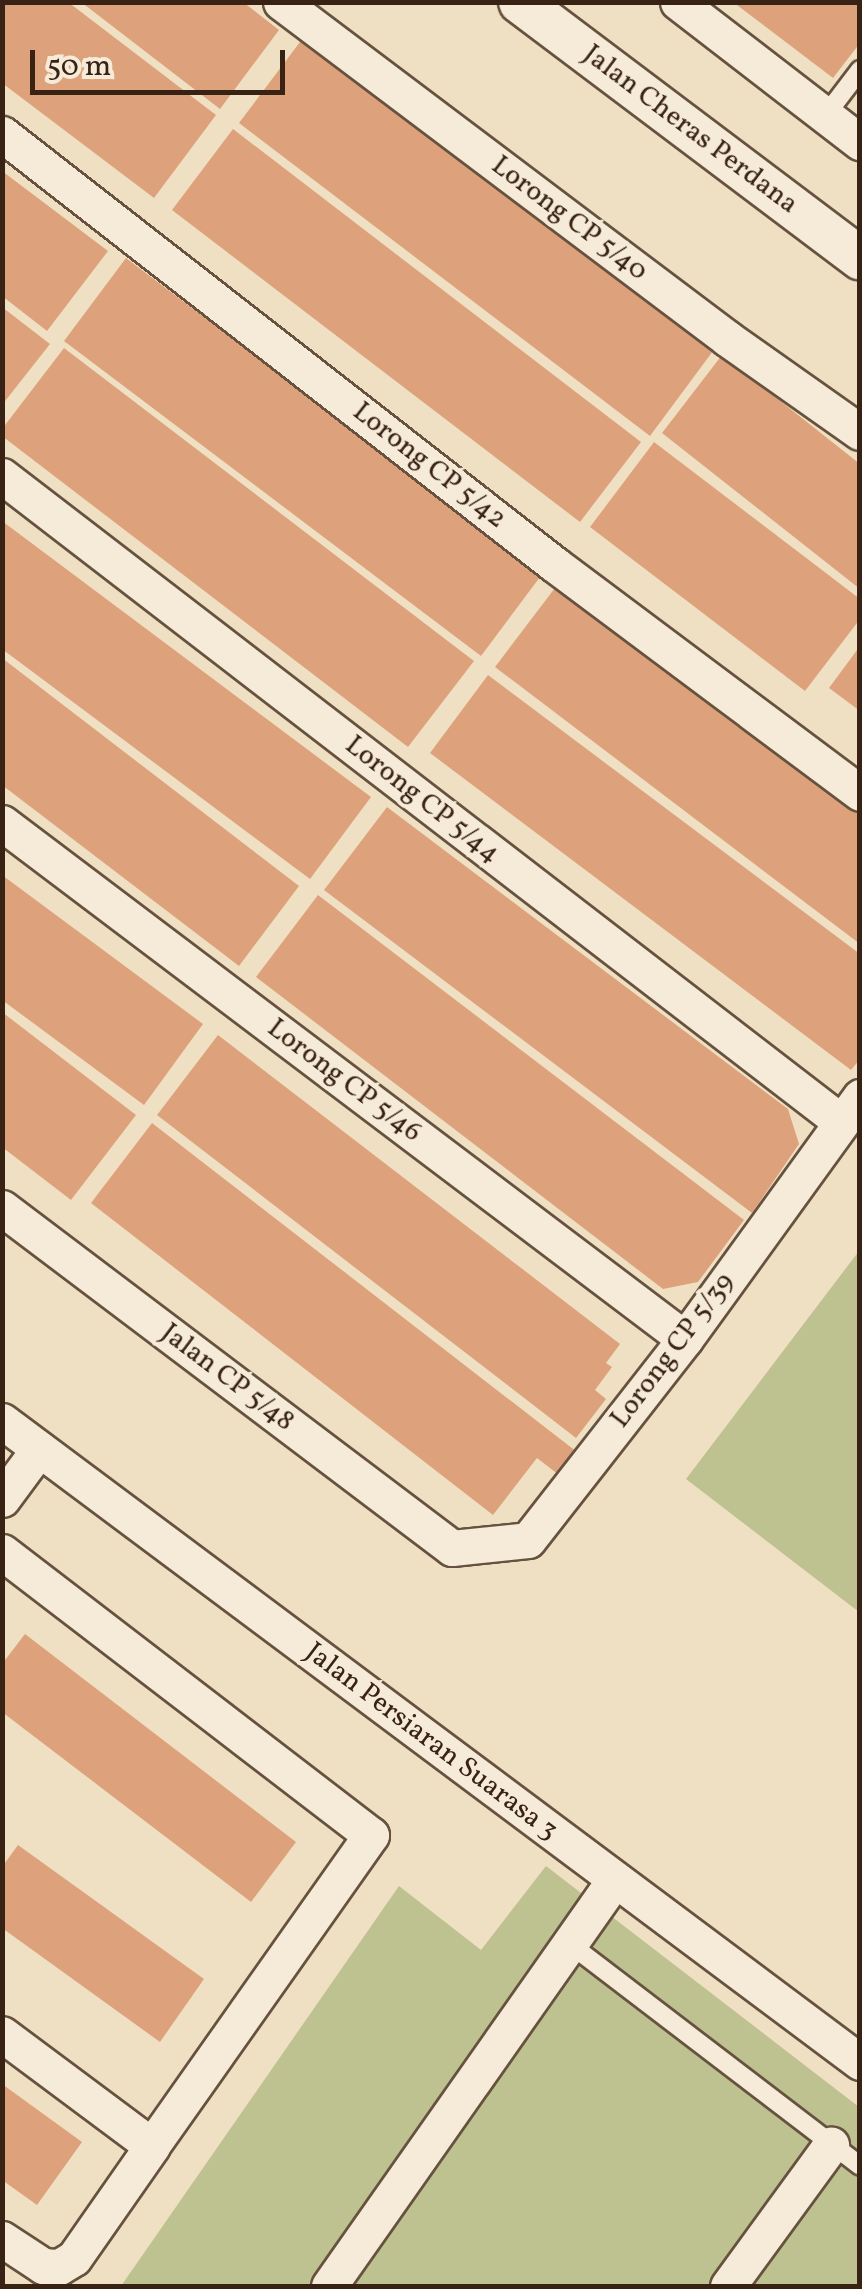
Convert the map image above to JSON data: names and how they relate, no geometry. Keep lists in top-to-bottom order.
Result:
{
  "streets": {
    "street": [
      "Jalan Cheras Perdana",
      "Lorong CP 5/40",
      "Lorong CP 5/42",
      "Lorong CP 5/44",
      "Lorong CP 5/46",
      "Lorong CP 5/39",
      "Jalan CP 5/48",
      "Jalan Persiaran Suarasa 3"
    ]
  },
  "crossings": [
    ["Lorong CP 5/44", "Lorong CP 5/39"],
    ["Lorong CP 5/46", "Lorong CP 5/39"],
    ["Lorong CP 5/39", "Jalan CP 5/48"]
  ],
  "scale_bar": "50 m"
}
